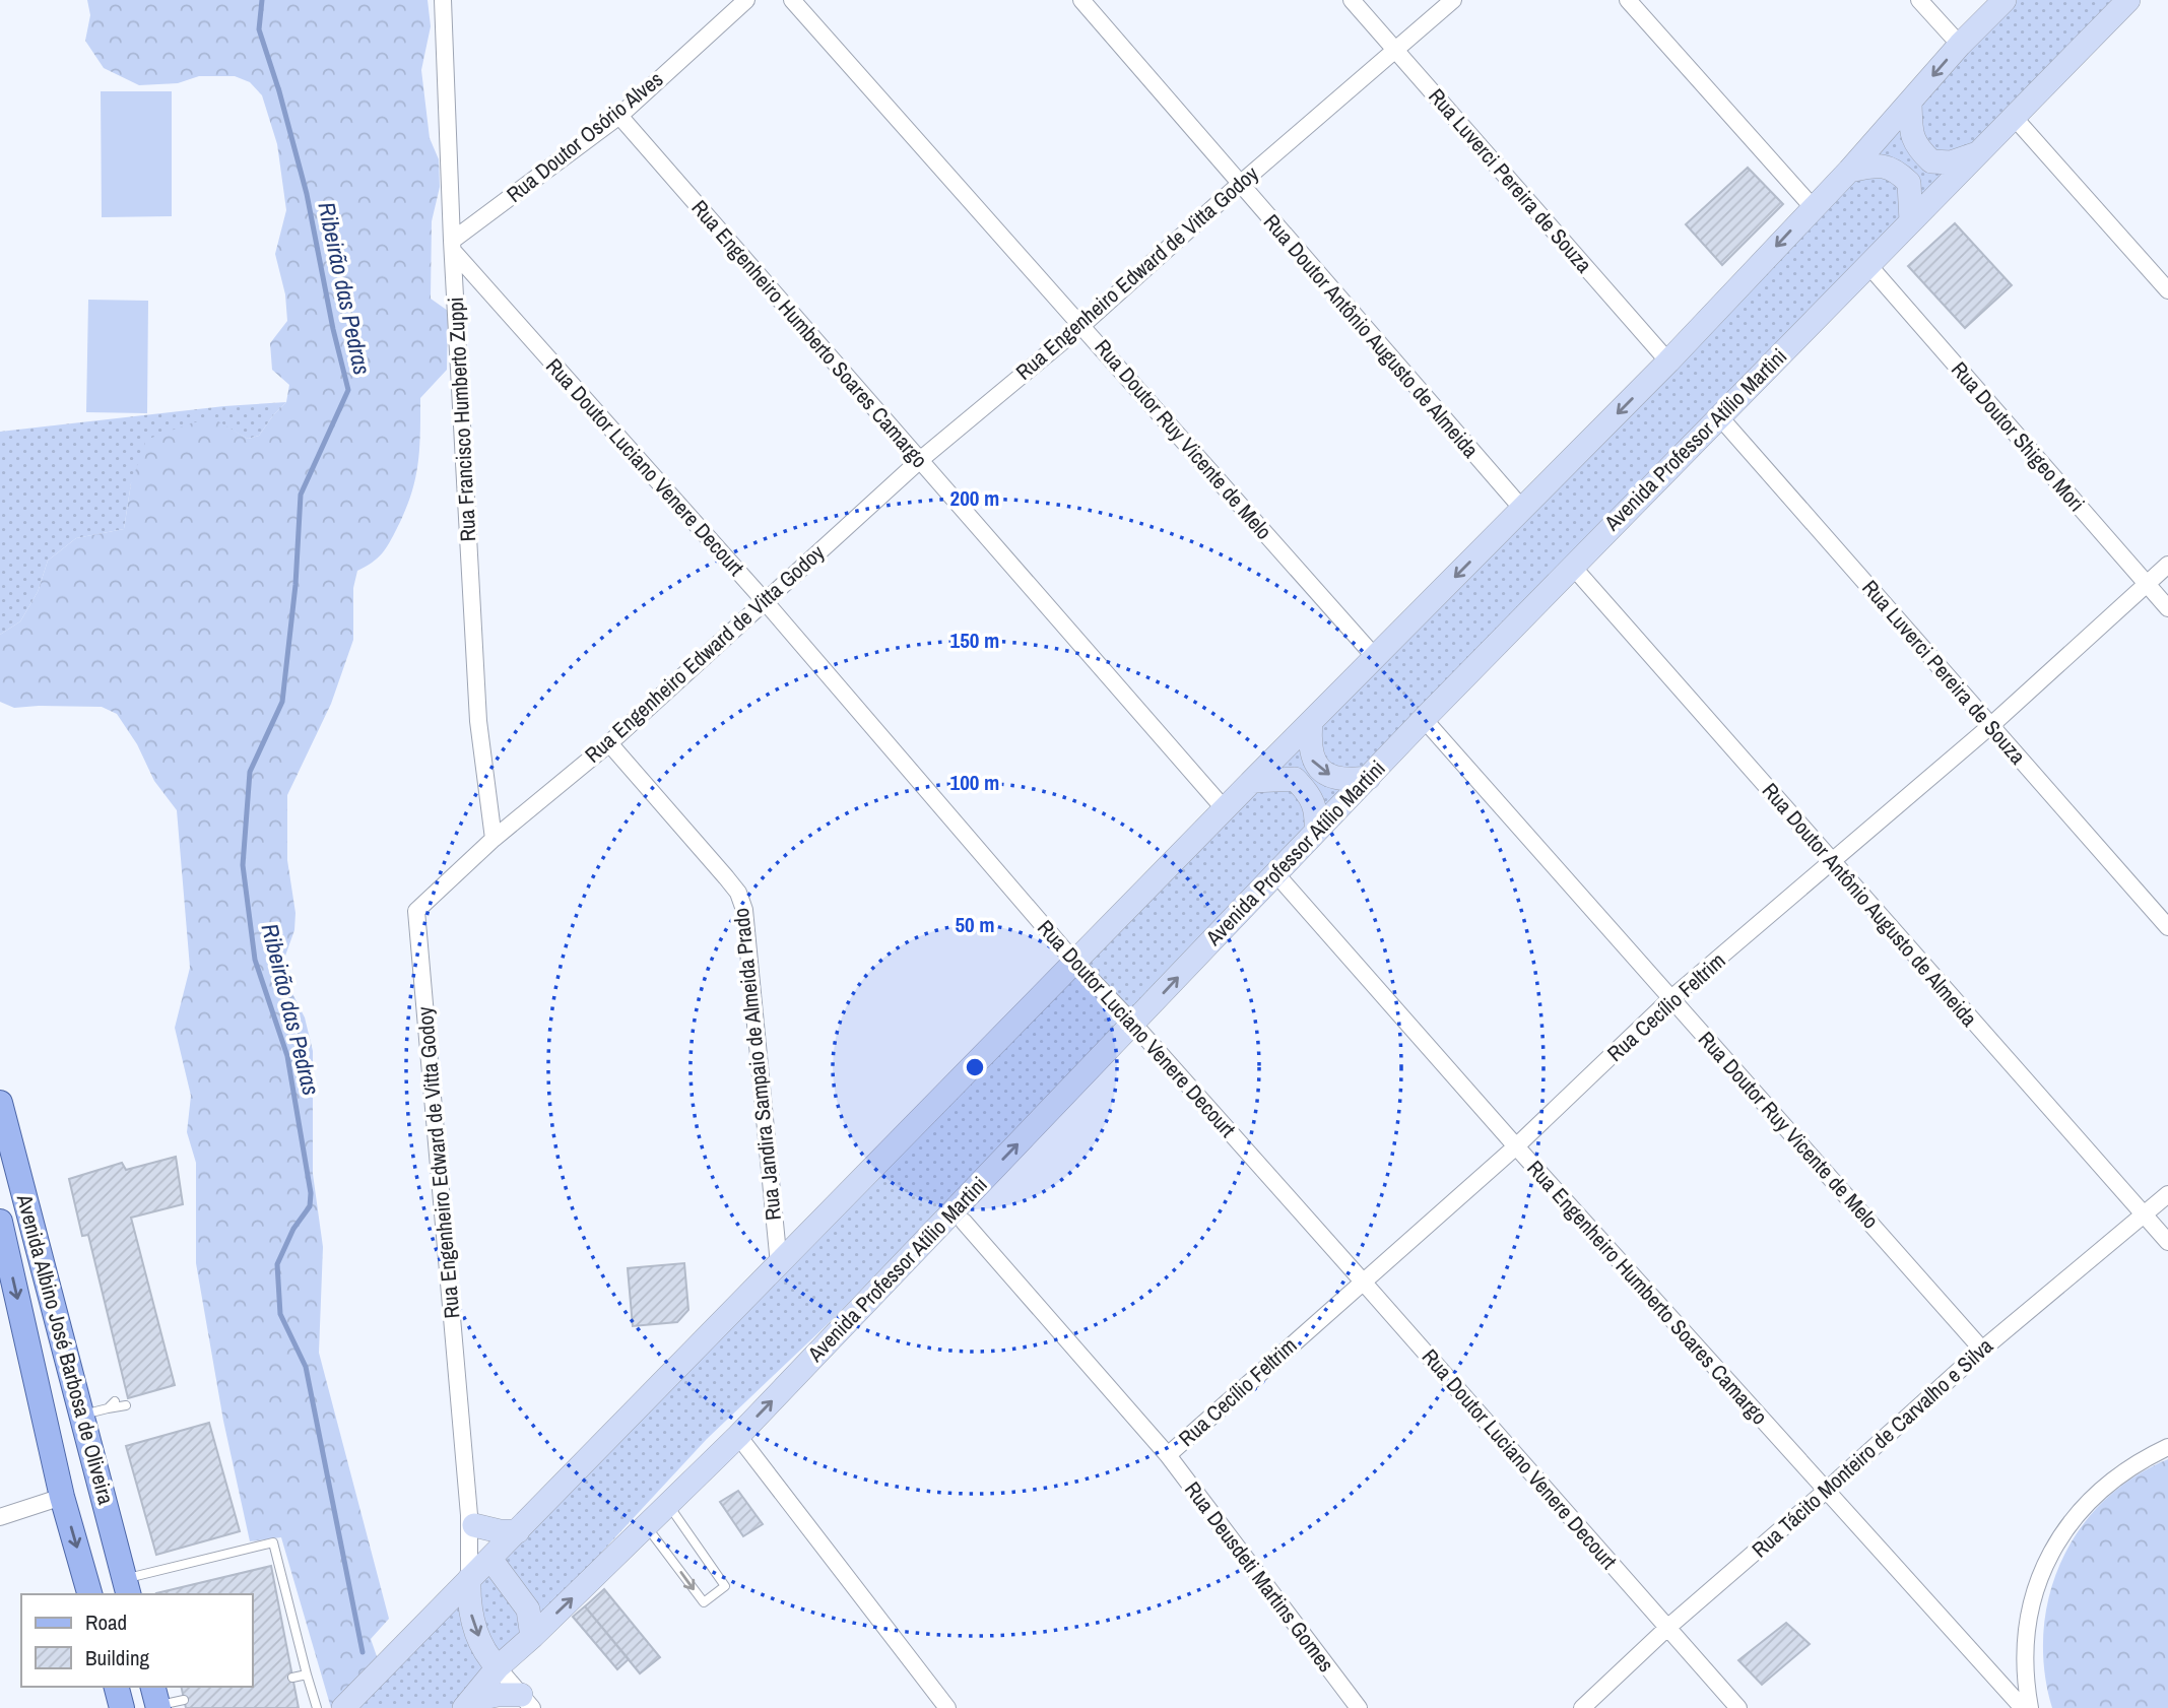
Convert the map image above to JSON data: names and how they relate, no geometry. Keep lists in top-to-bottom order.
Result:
{
  "streets": {
    "main road": ["Avenida Professor Atílio Martini", "Avenida Albino José Barbosa de Oliveira"],
    "street": [
      "Rua Doutor Osório Alves",
      "Rua Luverci Pereira de Souza",
      "Rua Engenheiro Edward de Vitta Godoy",
      "Rua Engenheiro Humberto Soares Camargo",
      "Rua Doutor Antônio Augusto de Almeida",
      "Rua Francisco Humberto Zuppi",
      "Rua Doutor Shigeo Mori",
      "Rua Doutor Ruy Vicente de Melo",
      "Rua Doutor Luciano Venere Decourt",
      "Rua Cecílio Feltrim",
      "Rua Jandira Sampaio de Almeida Prado",
      "Rua Tácito Monteiro de Carvalho e Silva",
      "Rua Deusdeti Martins Gomes"
    ]
  },
  "crossings": [
    ["Rua Doutor Osório Alves", "Rua Engenheiro Humberto Soares Camargo"],
    ["Rua Doutor Osório Alves", "Rua Francisco Humberto Zuppi"],
    ["Rua Doutor Osório Alves", "Rua Doutor Luciano Venere Decourt"],
    ["Rua Luverci Pereira de Souza", "Rua Engenheiro Edward de Vitta Godoy"],
    ["Rua Luverci Pereira de Souza", "Avenida Professor Atílio Martini"],
    ["Rua Luverci Pereira de Souza", "Rua Cecílio Feltrim"],
    ["Rua Engenheiro Edward de Vitta Godoy", "Rua Engenheiro Humberto Soares Camargo"],
    ["Rua Engenheiro Edward de Vitta Godoy", "Rua Doutor Antônio Augusto de Almeida"],
    ["Rua Engenheiro Edward de Vitta Godoy", "Rua Francisco Humberto Zuppi"],
    ["Rua Engenheiro Edward de Vitta Godoy", "Rua Doutor Ruy Vicente de Melo"],
    ["Rua Engenheiro Edward de Vitta Godoy", "Rua Doutor Luciano Venere Decourt"],
    ["Rua Engenheiro Edward de Vitta Godoy", "Rua Jandira Sampaio de Almeida Prado"],
    ["Rua Engenheiro Humberto Soares Camargo", "Avenida Professor Atílio Martini"],
    ["Rua Engenheiro Humberto Soares Camargo", "Rua Cecílio Feltrim"],
    ["Rua Engenheiro Humberto Soares Camargo", "Rua Tácito Monteiro de Carvalho e Silva"],
    ["Rua Doutor Antônio Augusto de Almeida", "Avenida Professor Atílio Martini"],
    ["Rua Doutor Antônio Augusto de Almeida", "Rua Cecílio Feltrim"],
    ["Rua Doutor Antônio Augusto de Almeida", "Rua Tácito Monteiro de Carvalho e Silva"],
    ["Rua Francisco Humberto Zuppi", "Rua Doutor Luciano Venere Decourt"],
    ["Rua Doutor Shigeo Mori", "Avenida Professor Atílio Martini"],
    ["Rua Doutor Shigeo Mori", "Rua Cecílio Feltrim"],
    ["Rua Doutor Ruy Vicente de Melo", "Avenida Professor Atílio Martini"],
    ["Rua Doutor Ruy Vicente de Melo", "Rua Cecílio Feltrim"],
    ["Rua Doutor Ruy Vicente de Melo", "Rua Tácito Monteiro de Carvalho e Silva"],
    ["Avenida Professor Atílio Martini", "Rua Doutor Luciano Venere Decourt"],
    ["Rua Doutor Luciano Venere Decourt", "Rua Cecílio Feltrim"],
    ["Rua Doutor Luciano Venere Decourt", "Rua Tácito Monteiro de Carvalho e Silva"],
    ["Rua Cecílio Feltrim", "Rua Deusdeti Martins Gomes"]
  ],
  "water": ["Ribeirão das Pedras"],
  "legend": ["Road", "Building"],
  "rings": [
    "200 m",
    "150 m",
    "100 m",
    "50 m"
  ]
}
